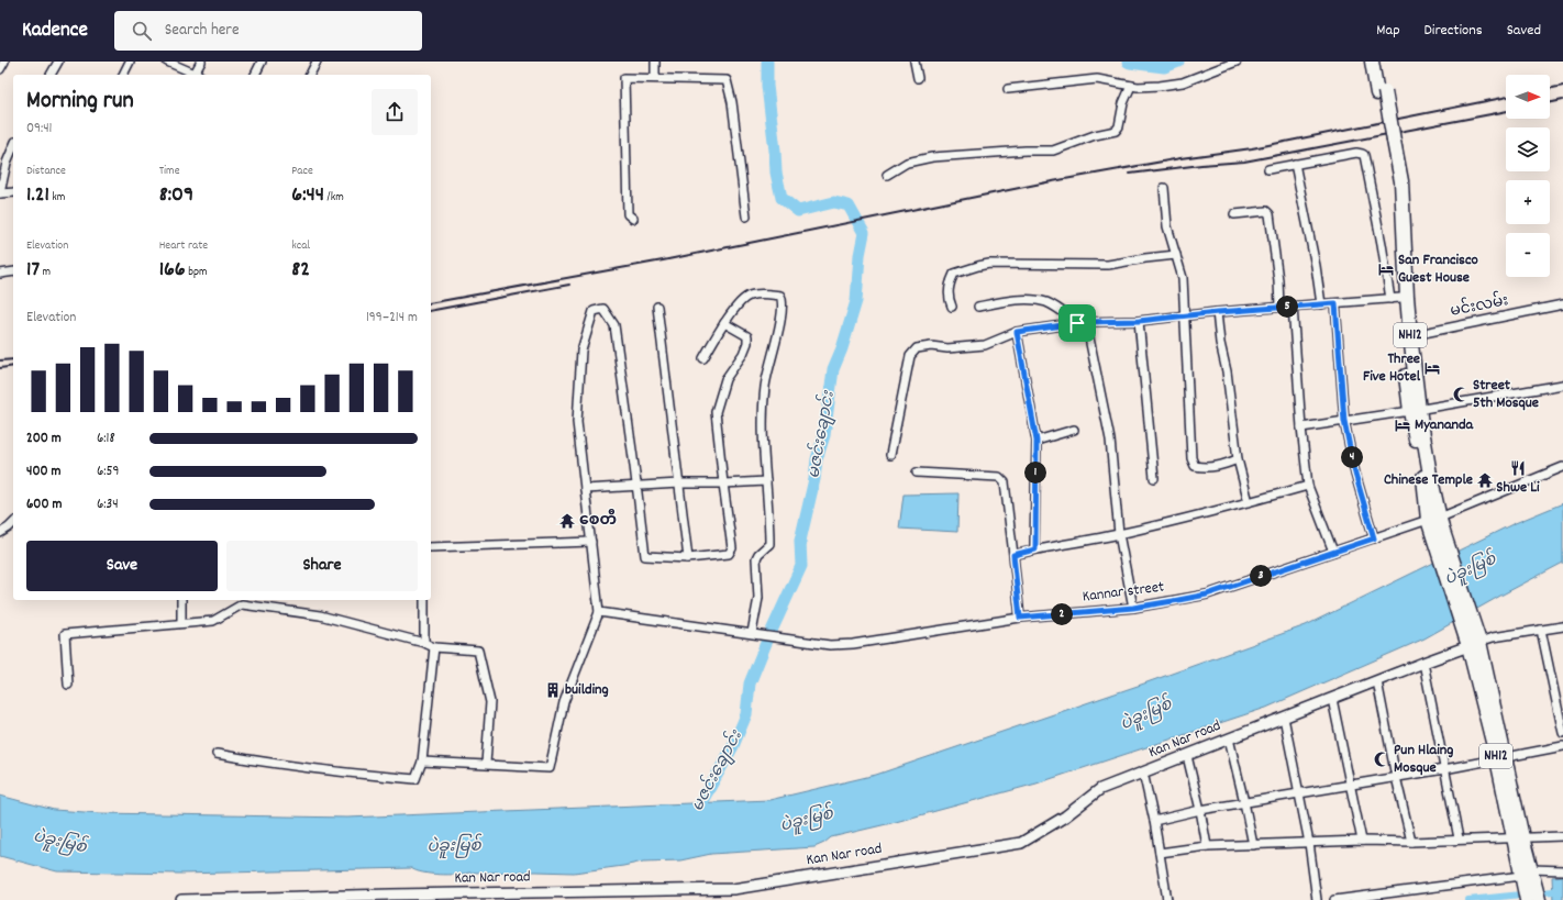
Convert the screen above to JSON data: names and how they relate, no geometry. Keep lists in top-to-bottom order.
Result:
{
  "streets": {
    "highway": ["NH12"],
    "street": ["မင်းလမ်း", "Kannar street", "Kan Nar road"]
  },
  "crossings": [
    ["မင်းလမ်း", "NH12"],
    ["NH12", "Kannar street"],
    ["NH12", "Kan Nar road"]
  ],
  "water": ["မဇင်းချောင်း", "ပဲခူးမြစ်"],
  "places": {
    "hotel": ["San Francisco Guest House", "Three Five Hotel", "Myananda"],
    "mosque": ["Street 5th Mosque", "Pun Hlaing Mosque"],
    "restaurant": ["Shwe Li"],
    "temple": ["Chinese Temple", "စေတီ"],
    "building": ["building"]
  },
  "north": "right",
  "page": {
    "header": "Kadence",
    "search": "Search here",
    "nav": ["Map", "Directions", "Saved"],
    "map_buttons": ["+", "−"],
    "heading": ["Morning run", "09:41"],
    "stats": [
      ["Distance", "1.21 km"],
      ["Time", "8:09"],
      ["Pace", "6:44 /km"],
      ["Elevation", "17 m"],
      ["Heart rate", "166 bpm"],
      ["kcal", "82"]
    ],
    "pins": [
      "5",
      "4",
      "1",
      "3",
      "2"
    ],
    "chart": ["Elevation", "199–214 m"],
    "list": [
      {
        "name": "200 m",
        "note": "6:18"
      },
      {
        "name": "400 m",
        "note": "6:59"
      },
      {
        "name": "600 m",
        "note": "6:34"
      }
    ],
    "buttons": ["Save", "Share"]
  }
}
